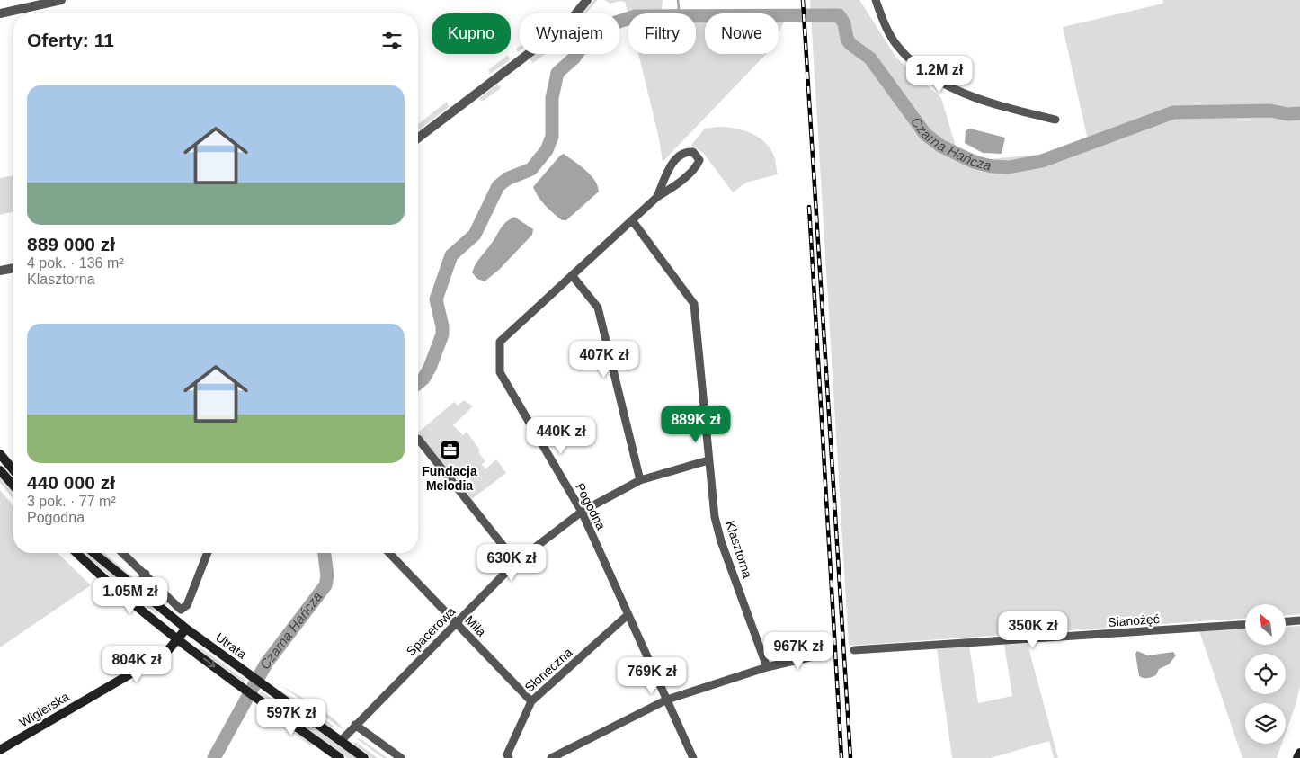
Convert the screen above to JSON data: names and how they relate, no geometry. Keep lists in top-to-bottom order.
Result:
{
  "streets": {
    "main road": ["Utrata", "Wigierska"],
    "street": [
      "Pogodna",
      "Klasztorna",
      "Sianożęć",
      "Miła",
      "Spacerowa",
      "Słoneczna"
    ]
  },
  "crossings": [
    ["Pogodna", "Klasztorna"],
    ["Pogodna", "Spacerowa"],
    ["Pogodna", "Słoneczna"],
    ["Klasztorna", "Spacerowa"],
    ["Miła", "Spacerowa"],
    ["Miła", "Słoneczna"],
    ["Spacerowa", "Utrata"],
    ["Utrata", "Wigierska"]
  ],
  "water": ["Czarna Hańcza"],
  "places": {
    "office": ["Fundacja Melodia"]
  },
  "north": "top left",
  "page": {
    "chip": [
      "Kupno",
      "Wynajem",
      "Filtry",
      "Nowe"
    ],
    "heading": "Oferty: 11",
    "price": [
      "1.2M zł",
      "407K zł",
      "889K zł",
      "440K zł",
      "630K zł",
      "1.05M zł",
      "350K zł",
      "967K zł",
      "804K zł",
      "769K zł",
      "597K zł"
    ],
    "list": [
      {
        "name": "889 000 zł",
        "note": "4 pok. · 136 m² · Klasztorna"
      },
      {
        "name": "440 000 zł",
        "note": "3 pok. · 77 m² · Pogodna"
      }
    ]
  }
}
